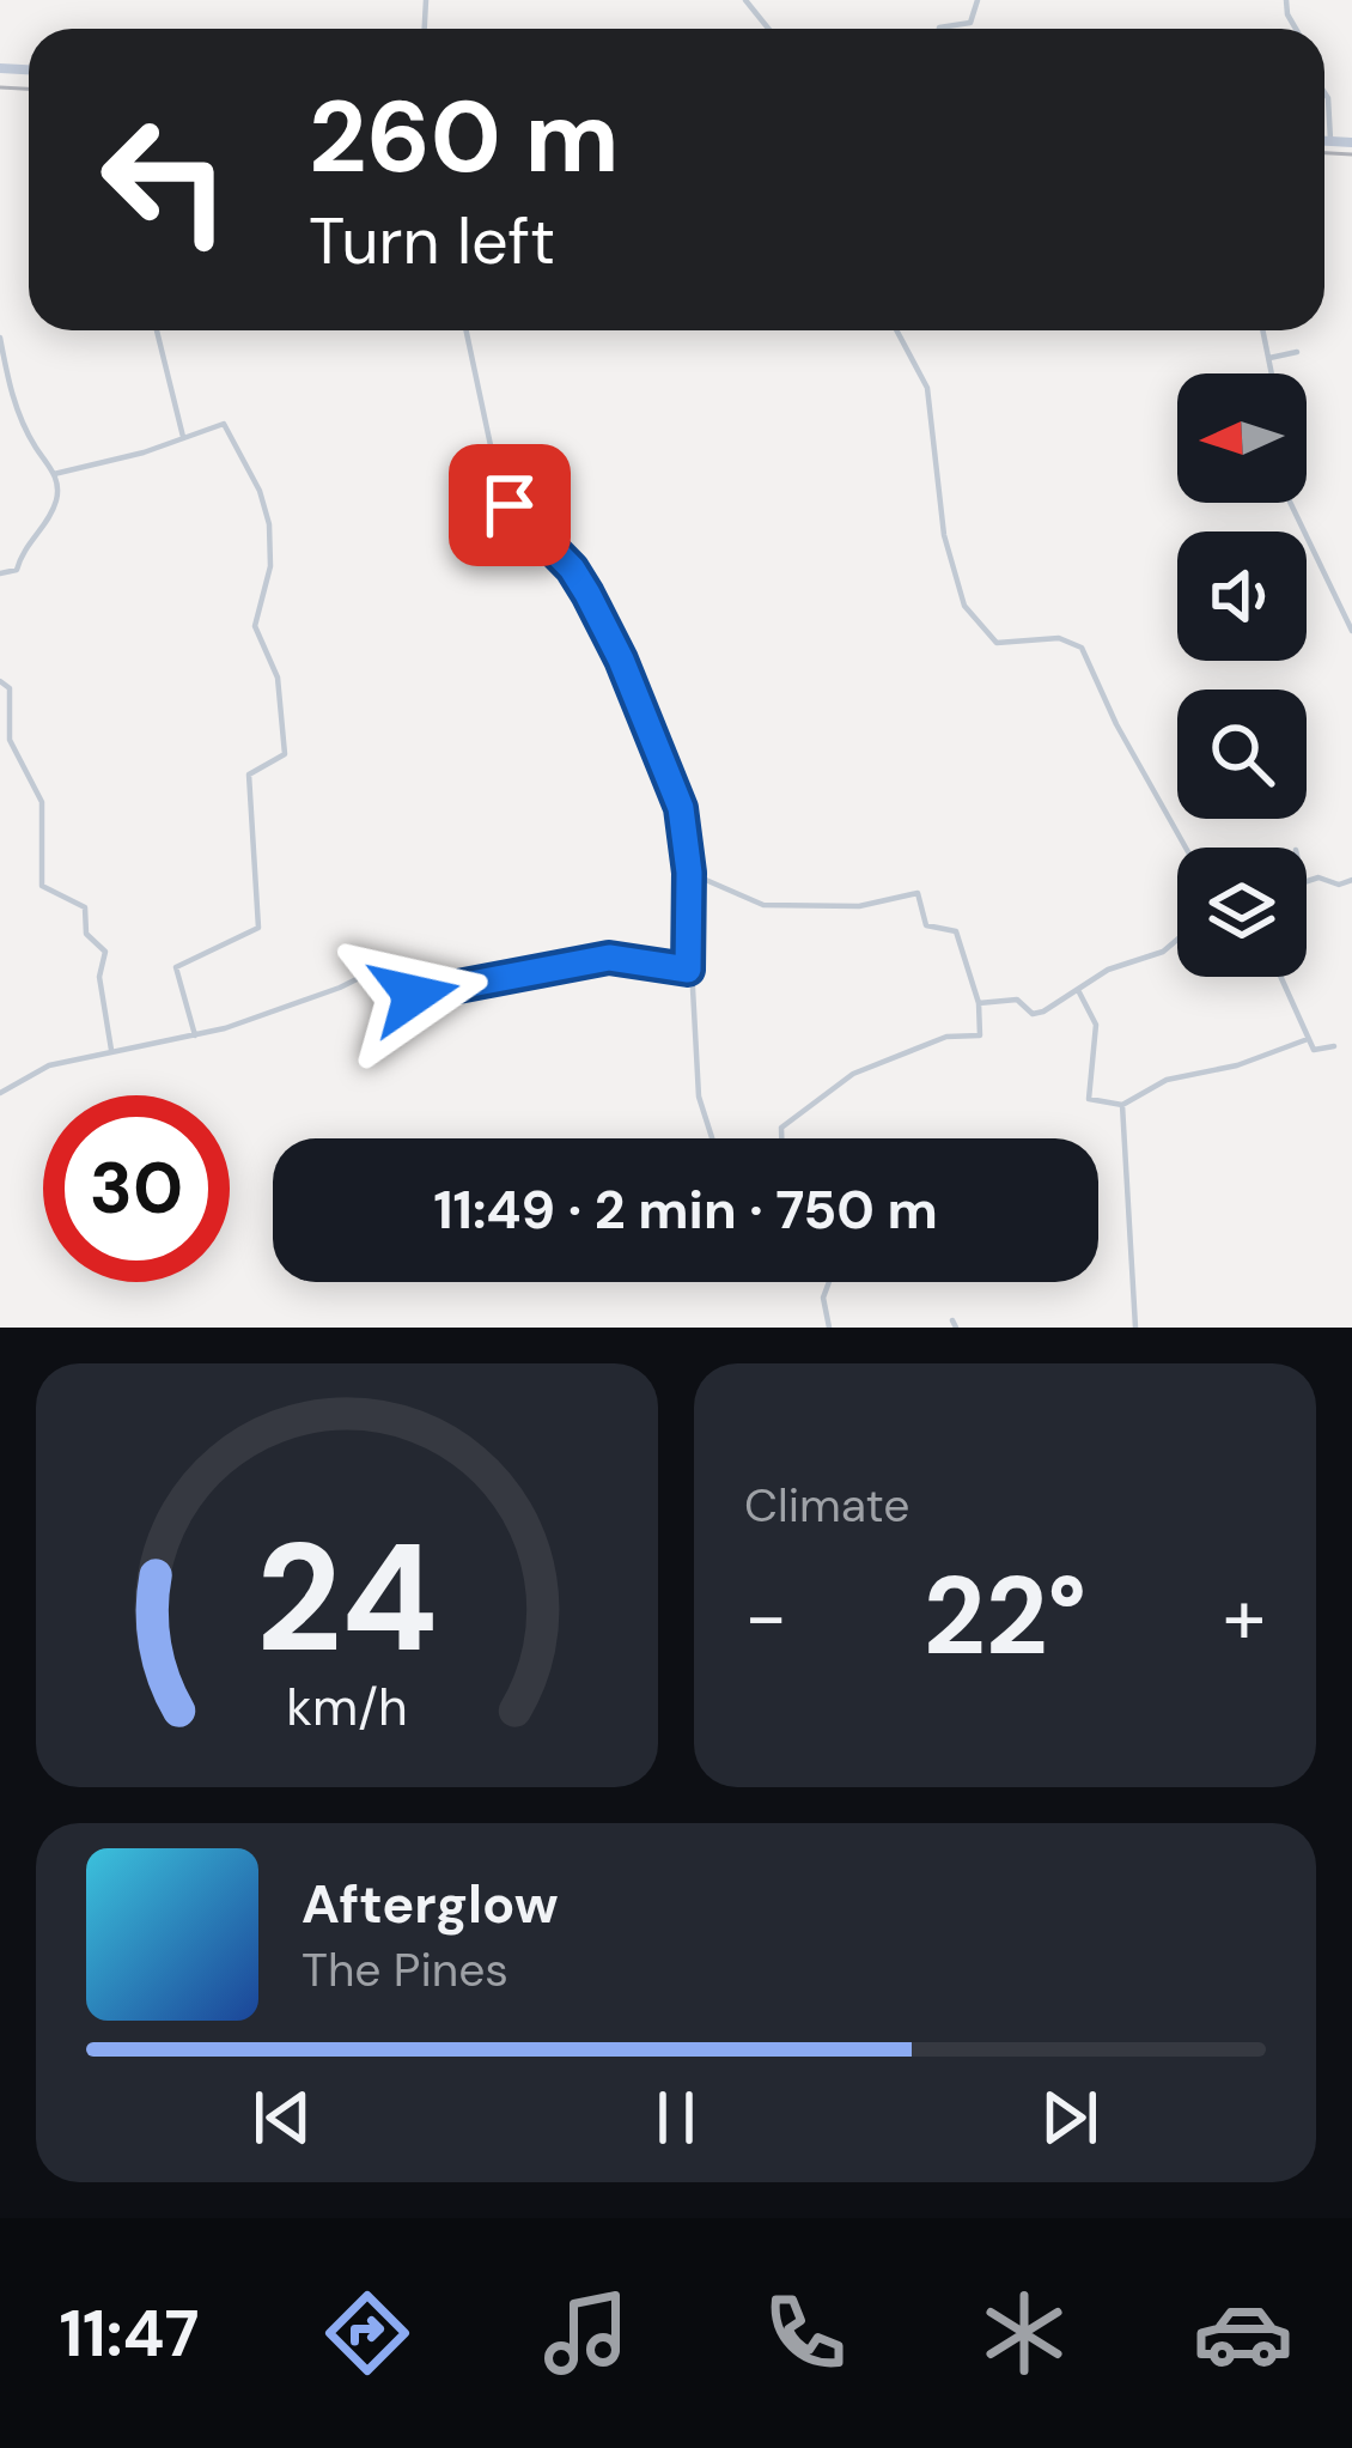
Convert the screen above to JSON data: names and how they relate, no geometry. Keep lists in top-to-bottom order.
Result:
{
  "north": "left",
  "page": {
    "turn": ["260 m", "Turn left"],
    "limit": "30",
    "trip": "11:49 · 2 min · 750 m",
    "tile": "Climate",
    "heat": ["−", "22°", "+"],
    "song": ["Afterglow", "The Pines"],
    "tabs": "11:47",
    "gauge": ["24", "km/h"]
  }
}
